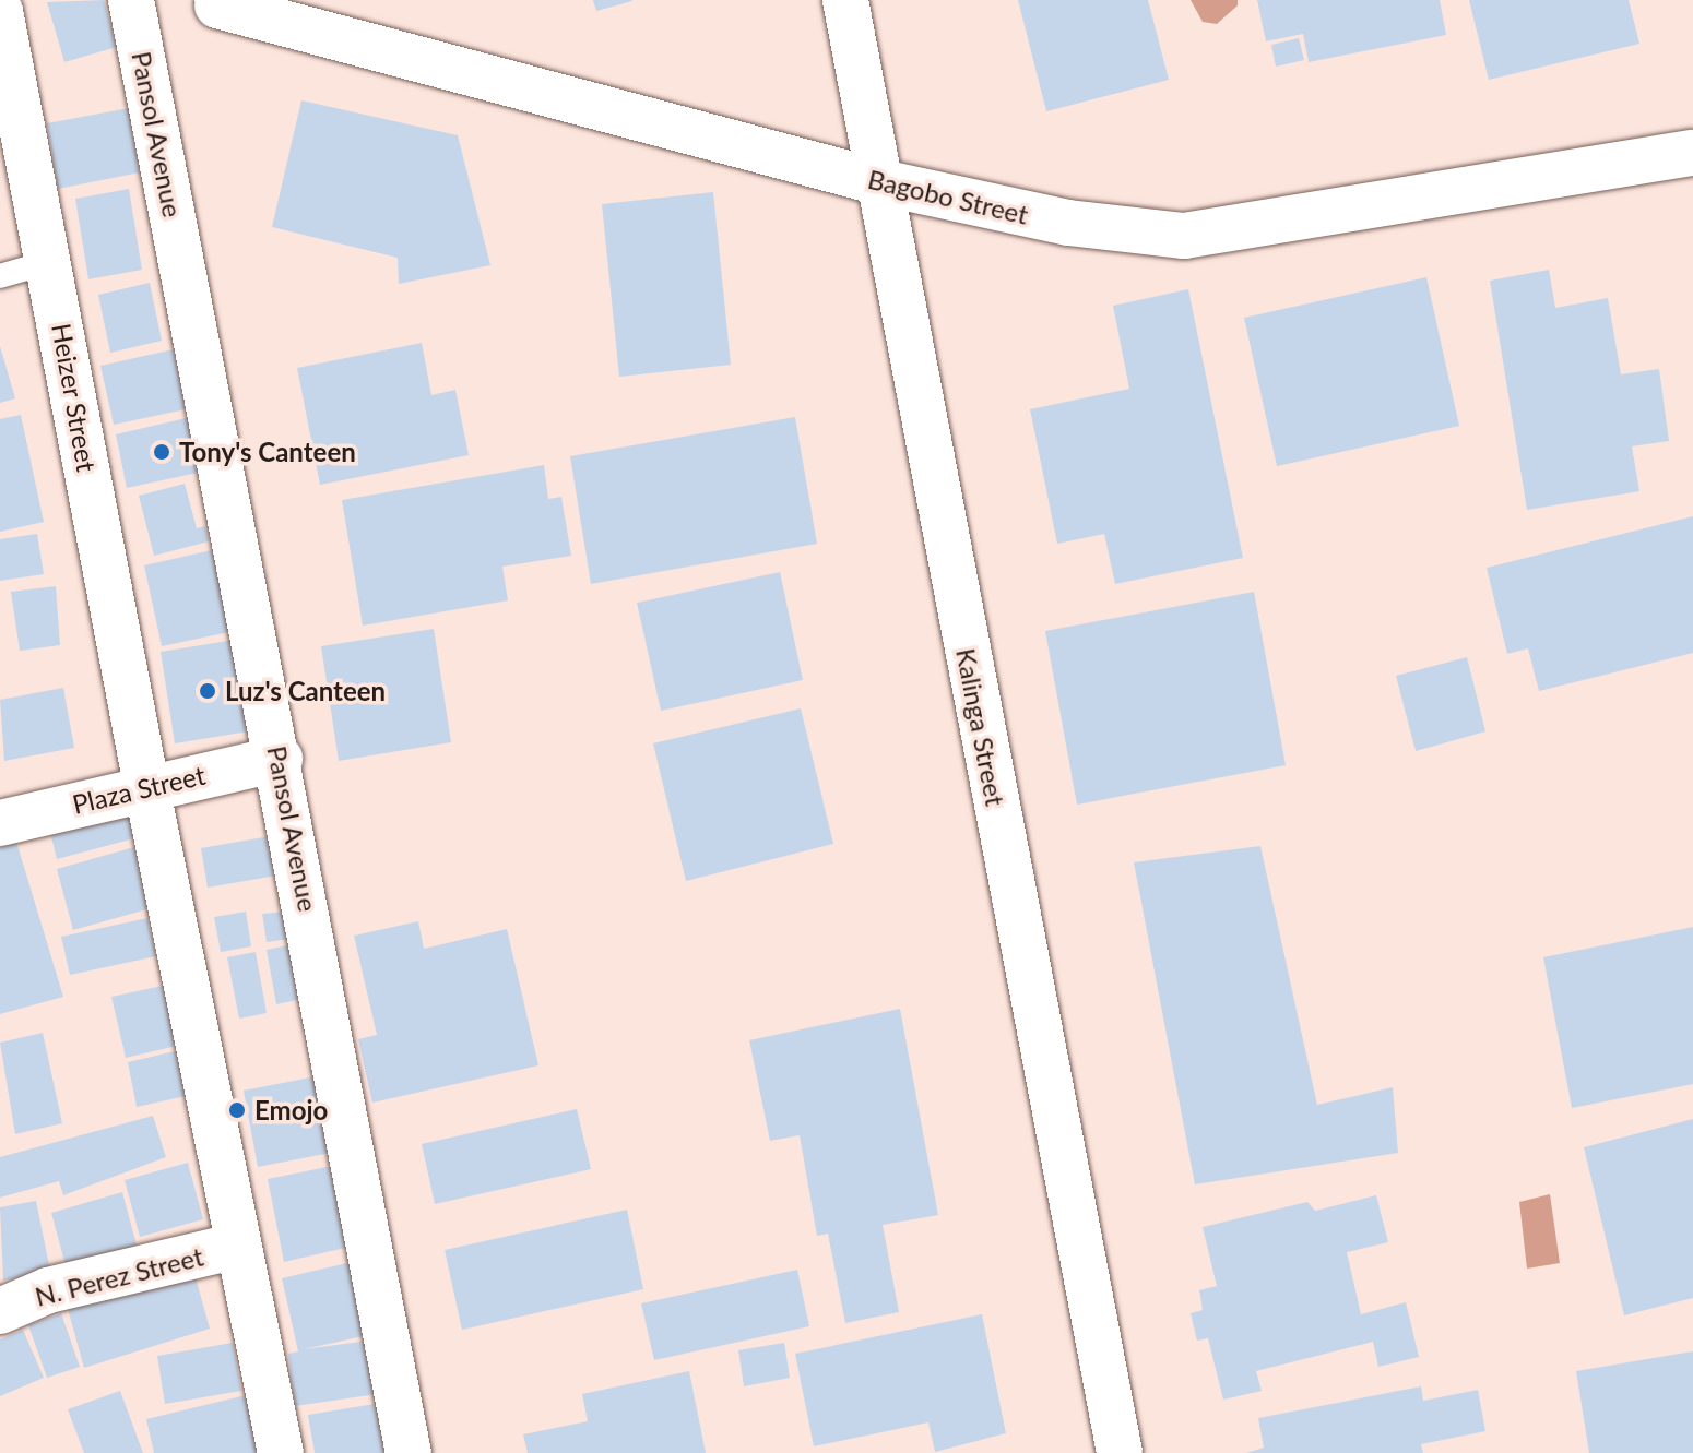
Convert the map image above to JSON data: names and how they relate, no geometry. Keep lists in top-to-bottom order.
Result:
{
  "streets": {
    "street": [
      "Pansol Avenue",
      "Bagobo Street",
      "Heizer Street",
      "Kalinga Street",
      "Plaza Street",
      "N. Perez Street"
    ]
  },
  "crossings": [
    ["Pansol Avenue", "Plaza Street"],
    ["Bagobo Street", "Kalinga Street"],
    ["Heizer Street", "Plaza Street"]
  ],
  "places": ["Tony's Canteen", "Luz's Canteen", "Emojo"]
}
